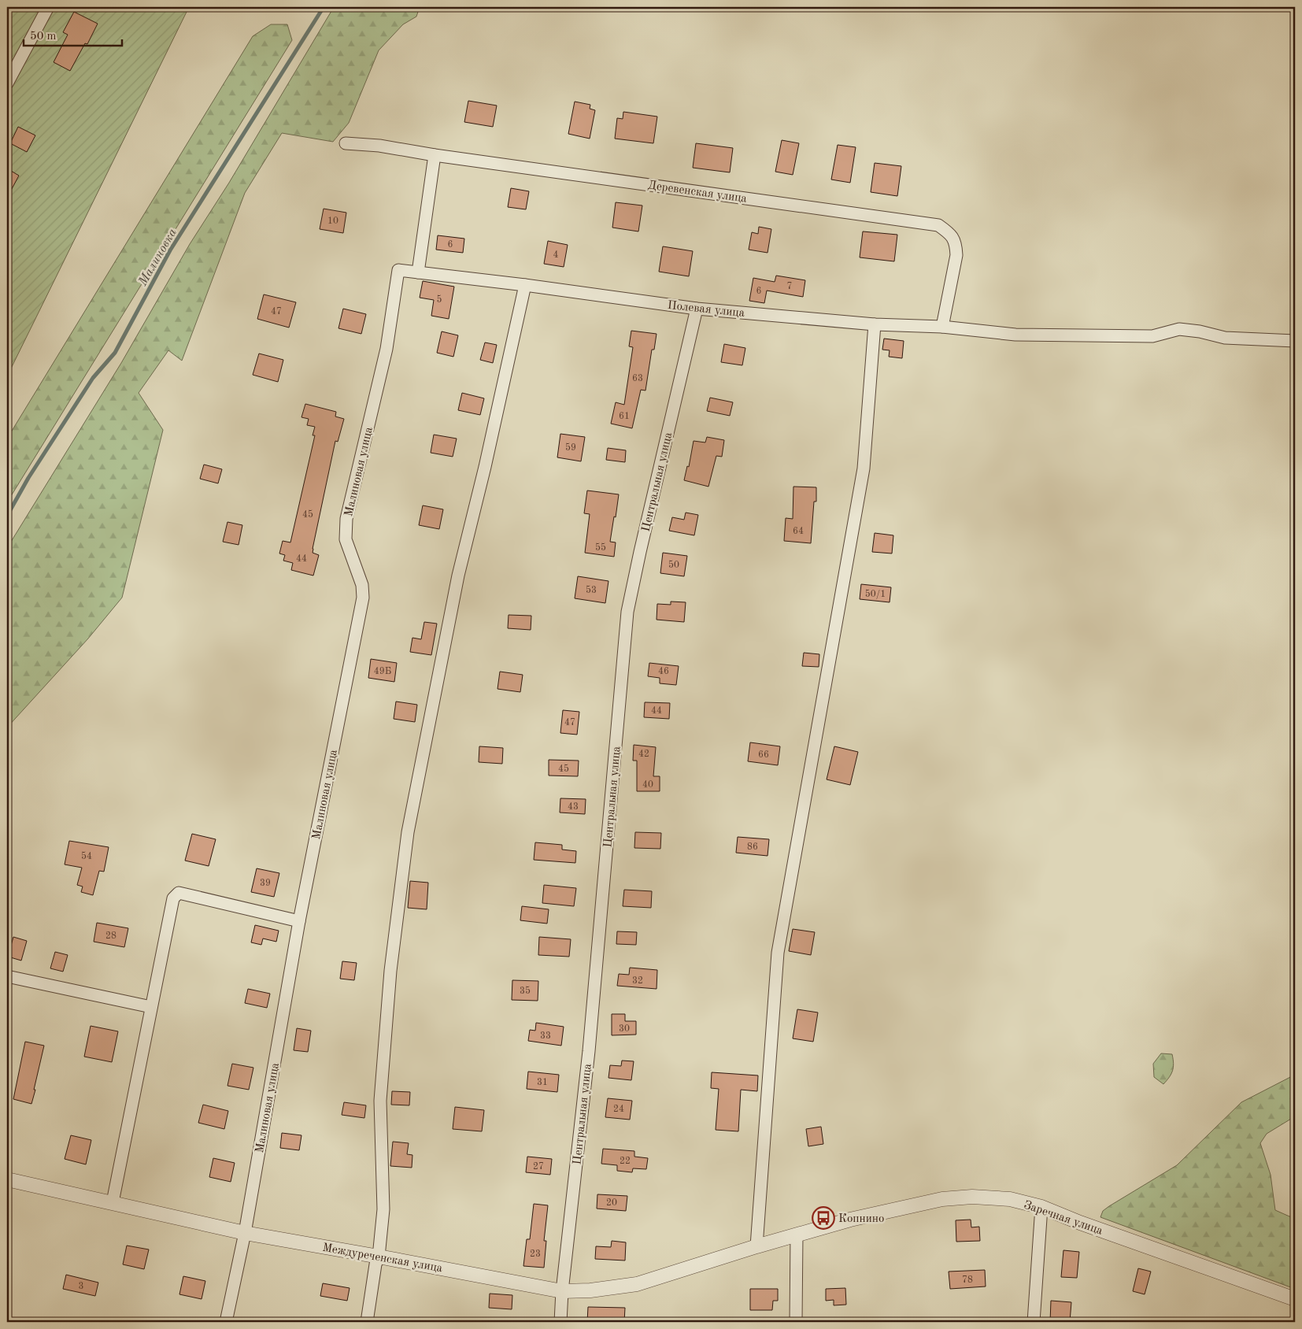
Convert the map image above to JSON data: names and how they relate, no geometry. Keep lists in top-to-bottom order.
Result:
{
  "streets": {
    "street": [
      "Деревенская улица",
      "Полевая улица",
      "Малиновая улица",
      "Центральная улица",
      "Заречная улица",
      "Междуреченская улица"
    ]
  },
  "crossings": [
    ["Деревенская улица", "Полевая улица"],
    ["Полевая улица", "Малиновая улица"],
    ["Полевая улица", "Центральная улица"],
    ["Малиновая улица", "Междуреченская улица"],
    ["Центральная улица", "Междуреченская улица"],
    ["Заречная улица", "Междуреченская улица"]
  ],
  "water": ["Малиновка"],
  "places": {
    "bus stop": ["Копнино"]
  },
  "house_numbers": [
    "10",
    "6",
    "4",
    "7",
    "6",
    "5",
    "47",
    "63",
    "61",
    "59",
    "45",
    "64",
    "55",
    "44",
    "50",
    "53",
    "50/1",
    "49Б",
    "46",
    "44",
    "47",
    "42",
    "66",
    "45",
    "40",
    "43",
    "86",
    "54",
    "39",
    "28",
    "32",
    "35",
    "30",
    "33",
    "31",
    "24",
    "22",
    "27",
    "20",
    "23",
    "78",
    "3"
  ],
  "scale_bar": "50 m"
}
